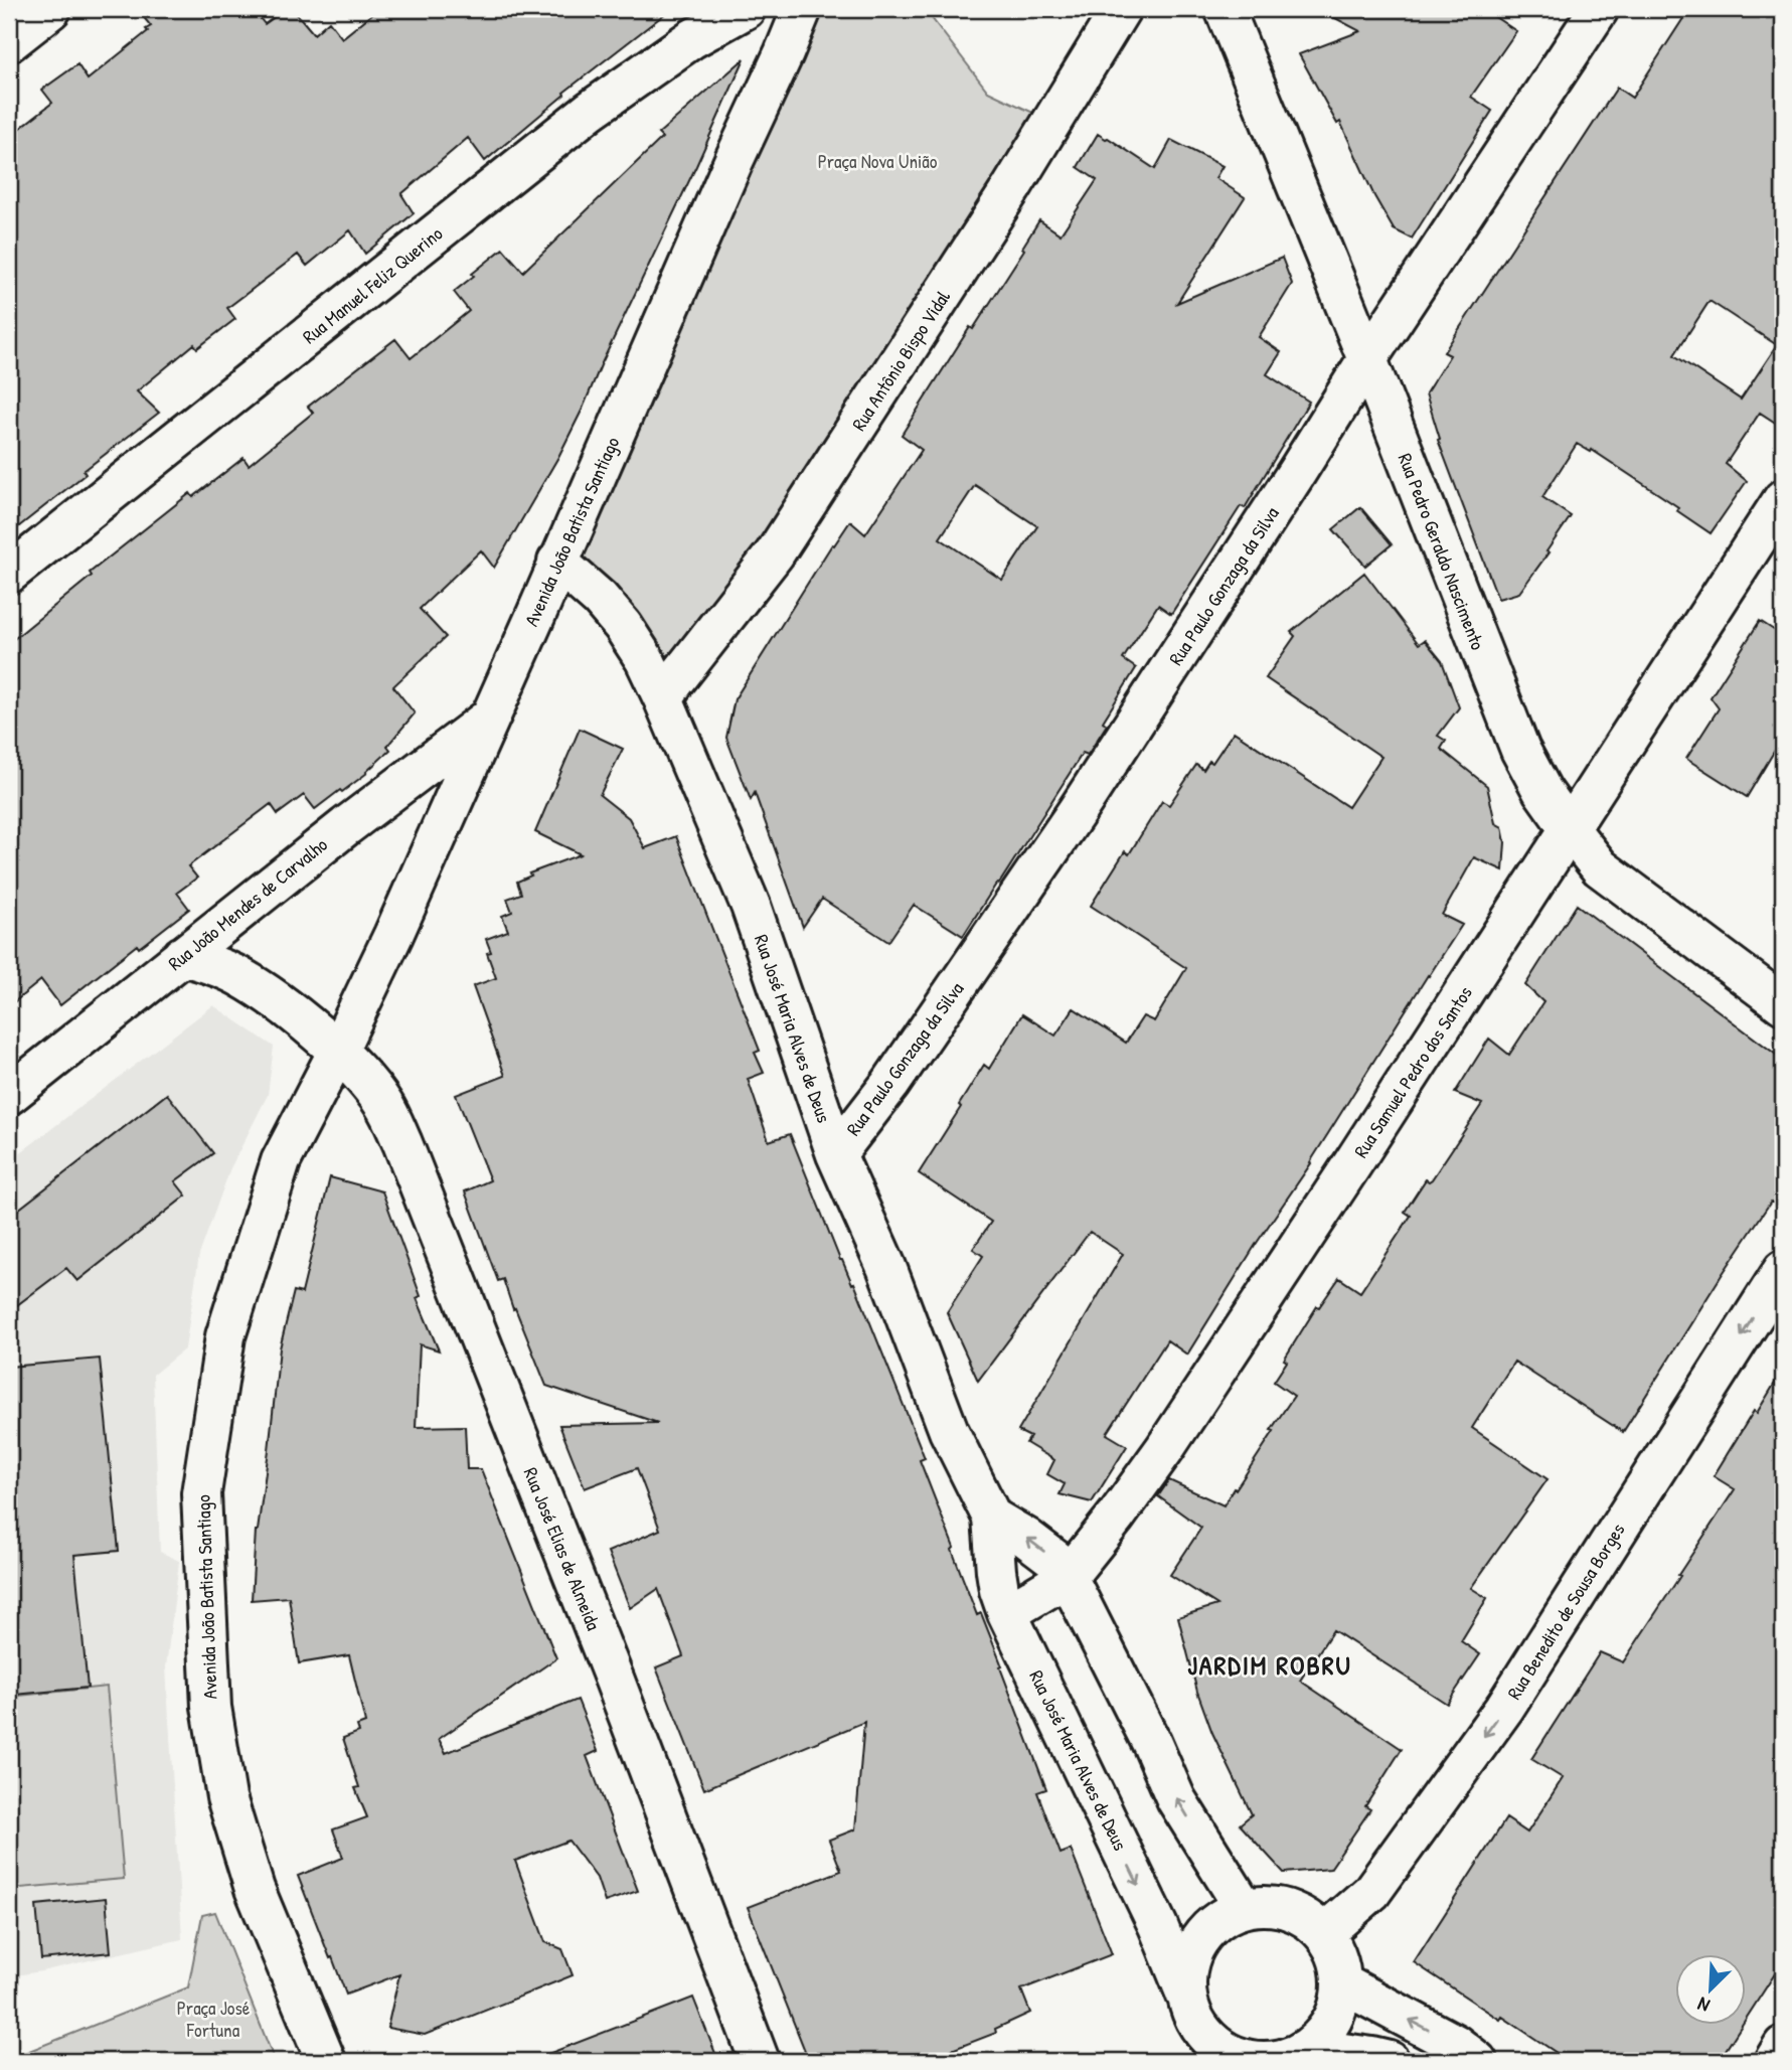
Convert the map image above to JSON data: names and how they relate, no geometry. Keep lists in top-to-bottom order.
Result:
{
  "streets": {
    "street": [
      "Rua Manuel Feliz Querino",
      "Rua Antônio Bispo Vidal",
      "Avenida João Batista Santiago",
      "Rua Pedro Geraldo Nascimento",
      "Rua Paulo Gonzaga da Silva",
      "Rua João Mendes de Carvalho",
      "Rua José Maria Alves de Deus",
      "Rua Samuel Pedro dos Santos",
      "Rua José Elias de Almeida",
      "Rua Benedito de Sousa Borges"
    ]
  },
  "crossings": [
    ["Rua Antônio Bispo Vidal", "Rua José Maria Alves de Deus"],
    ["Avenida João Batista Santiago", "Rua João Mendes de Carvalho"],
    ["Avenida João Batista Santiago", "Rua José Maria Alves de Deus"],
    ["Avenida João Batista Santiago", "Rua José Elias de Almeida"],
    ["Rua Pedro Geraldo Nascimento", "Rua Paulo Gonzaga da Silva"],
    ["Rua Pedro Geraldo Nascimento", "Rua Samuel Pedro dos Santos"],
    ["Rua Paulo Gonzaga da Silva", "Rua José Maria Alves de Deus"],
    ["Rua José Maria Alves de Deus", "Rua Samuel Pedro dos Santos"],
    ["Rua José Maria Alves de Deus", "Rua Benedito de Sousa Borges"]
  ],
  "one_way": ["Rua Benedito de Sousa Borges"],
  "districts": ["JARDIM ROBRU"],
  "parks": ["Praça Nova União", "Praça José Fortuna"],
  "north": "bottom left"
}
